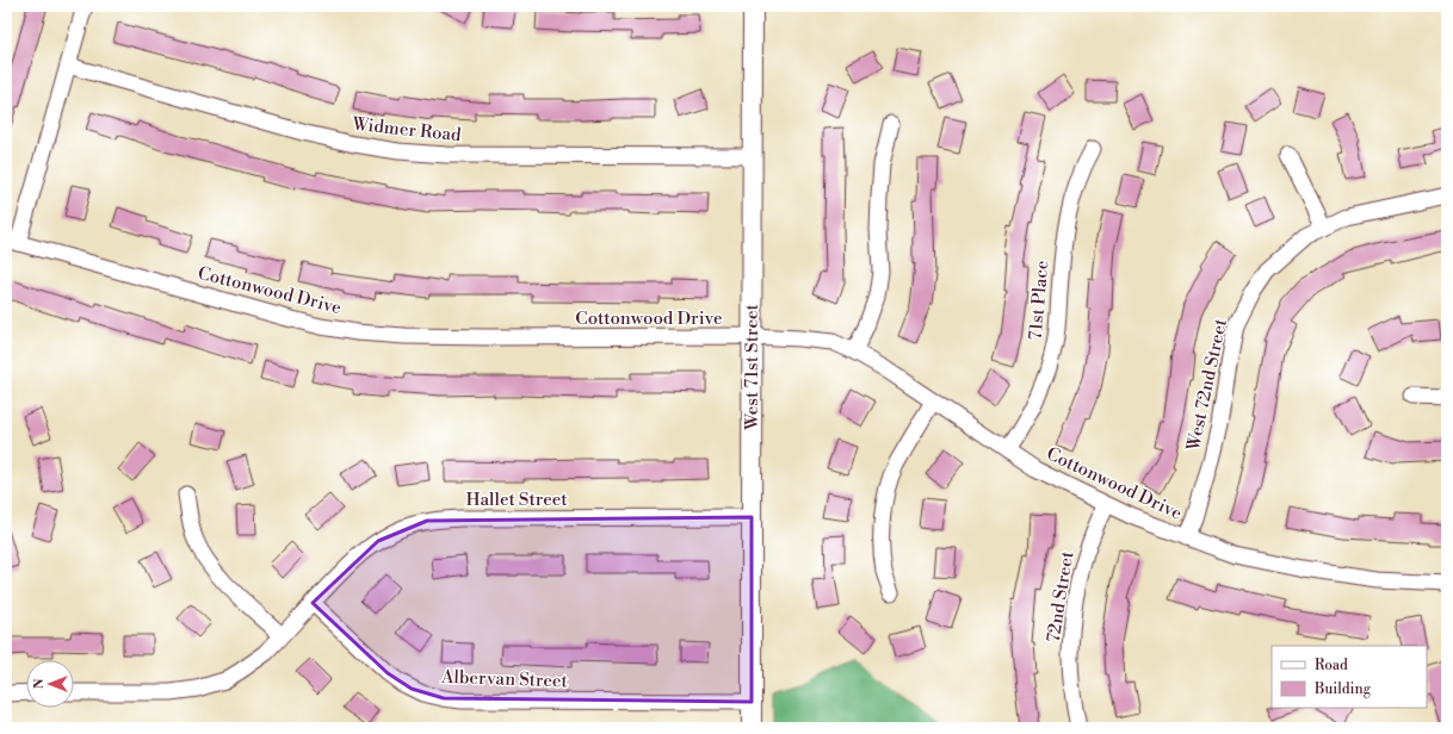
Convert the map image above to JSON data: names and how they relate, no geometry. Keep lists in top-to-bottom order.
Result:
{
  "streets": {
    "street": [
      "Widmer Road",
      "Cottonwood Drive",
      "71st Place",
      "West 71st Street",
      "West 72nd Street",
      "Hallet Street",
      "72nd Street",
      "Albervan Street"
    ]
  },
  "crossings": [
    ["Widmer Road", "West 71st Street"],
    ["Cottonwood Drive", "71st Place"],
    ["Cottonwood Drive", "West 71st Street"],
    ["Cottonwood Drive", "West 72nd Street"],
    ["Cottonwood Drive", "72nd Street"],
    ["West 71st Street", "Hallet Street"],
    ["West 71st Street", "Albervan Street"],
    ["Hallet Street", "Albervan Street"]
  ],
  "legend": ["Road", "Building"],
  "north": "left"
}
